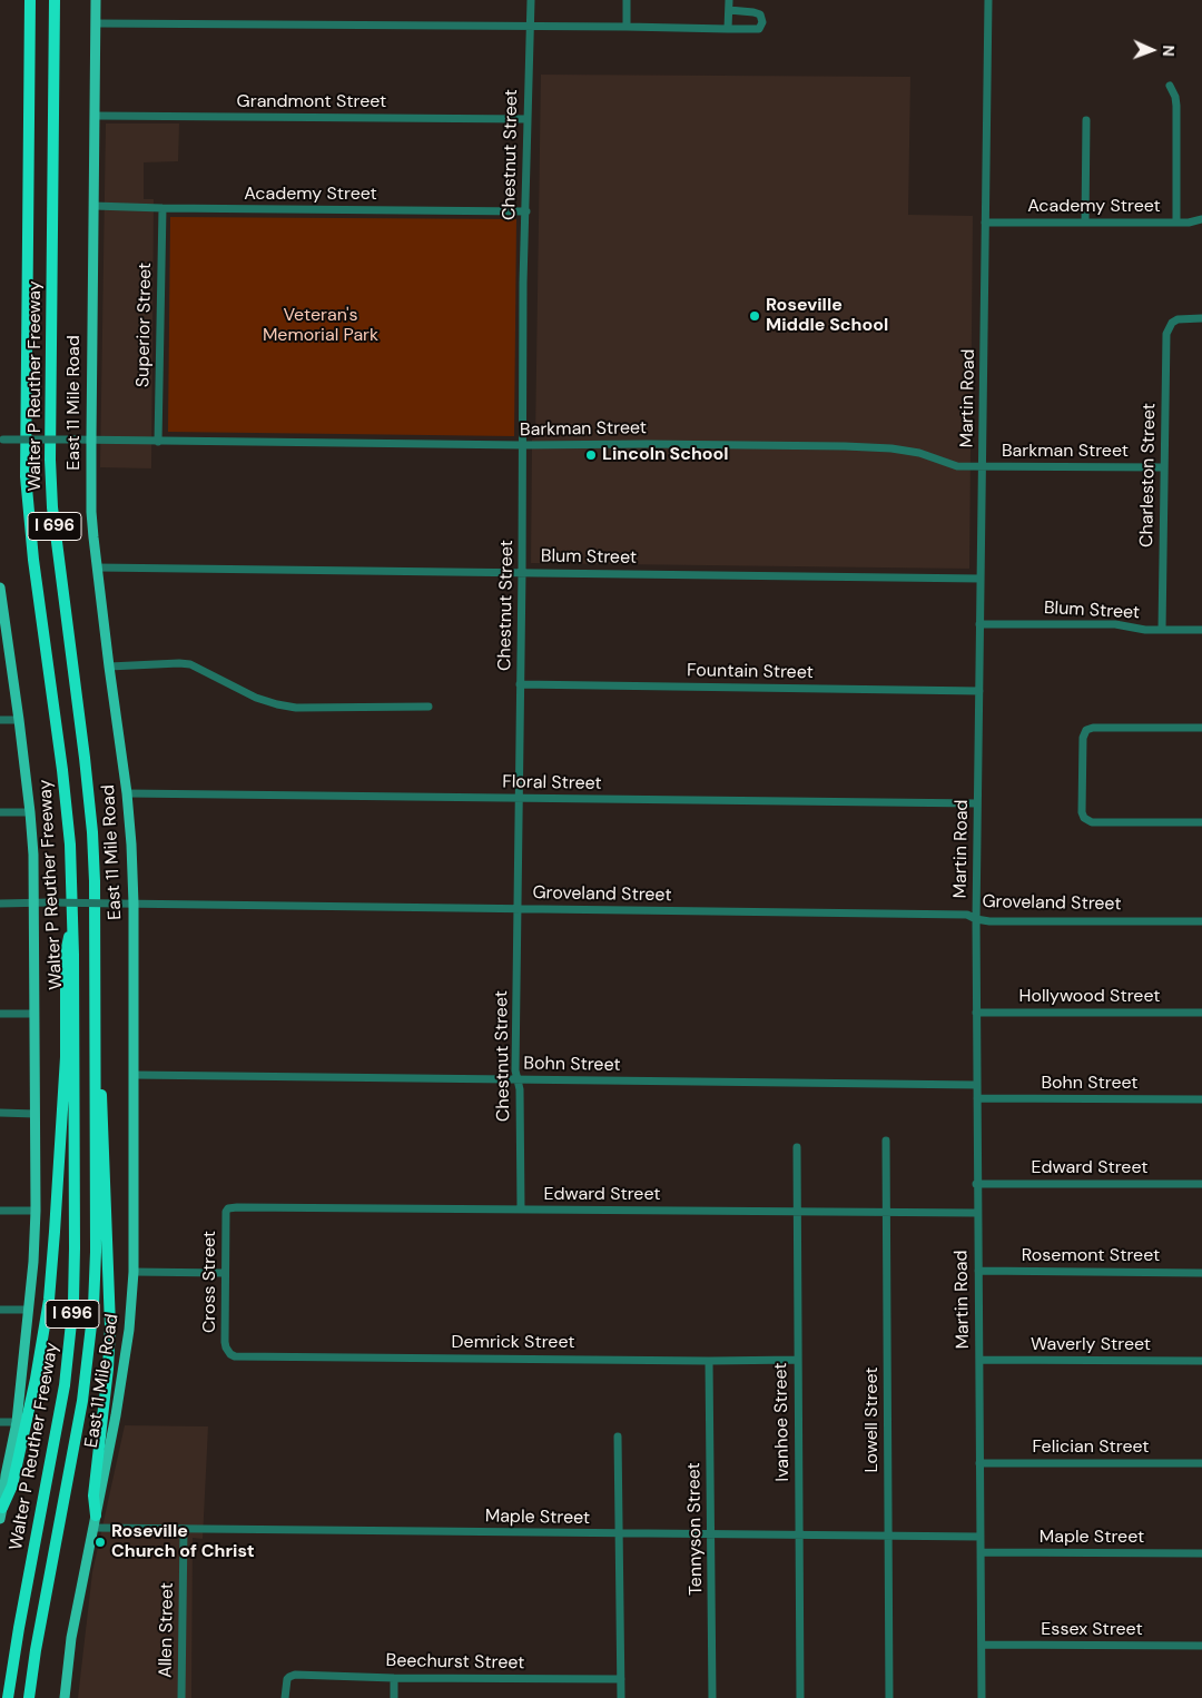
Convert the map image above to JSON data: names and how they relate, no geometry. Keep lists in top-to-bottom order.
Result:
{
  "streets": {
    "highway": ["Walter P Reuther Freeway", "I 696"],
    "main road": ["East 11 Mile Road"],
    "street": [
      "Grandmont Street",
      "Chestnut Street",
      "Academy Street",
      "Superior Street",
      "Martin Road",
      "Barkman Street",
      "Charleston Street",
      "Blum Street",
      "Fountain Street",
      "Floral Street",
      "Groveland Street",
      "Hollywood Street",
      "Bohn Street",
      "Edward Street",
      "Rosemont Street",
      "Cross Street",
      "Demrick Street",
      "Waverly Street",
      "Lowell Street",
      "Ivanhoe Street",
      "Felician Street",
      "Maple Street",
      "Tennyson Street",
      "Allen Street",
      "Essex Street",
      "Beechurst Street"
    ]
  },
  "crossings": [
    ["Grandmont Street", "Chestnut Street"],
    ["Grandmont Street", "East 11 Mile Road"],
    ["Chestnut Street", "Academy Street"],
    ["Chestnut Street", "Barkman Street"],
    ["Chestnut Street", "Blum Street"],
    ["Chestnut Street", "Fountain Street"],
    ["Chestnut Street", "Floral Street"],
    ["Chestnut Street", "Groveland Street"],
    ["Chestnut Street", "Bohn Street"],
    ["Chestnut Street", "Edward Street"],
    ["Academy Street", "Superior Street"],
    ["Academy Street", "Martin Road"],
    ["Academy Street", "East 11 Mile Road"],
    ["Superior Street", "Barkman Street"],
    ["Martin Road", "Barkman Street"],
    ["Martin Road", "Blum Street"],
    ["Martin Road", "Fountain Street"],
    ["Martin Road", "Floral Street"],
    ["Martin Road", "Groveland Street"],
    ["Martin Road", "Hollywood Street"],
    ["Martin Road", "Bohn Street"],
    ["Martin Road", "Edward Street"],
    ["Martin Road", "Rosemont Street"],
    ["Martin Road", "Waverly Street"],
    ["Martin Road", "Felician Street"],
    ["Martin Road", "Maple Street"],
    ["Martin Road", "Essex Street"],
    ["East 11 Mile Road", "Barkman Street"],
    ["East 11 Mile Road", "Blum Street"],
    ["East 11 Mile Road", "Floral Street"],
    ["East 11 Mile Road", "Groveland Street"],
    ["East 11 Mile Road", "Bohn Street"],
    ["East 11 Mile Road", "Maple Street"],
    ["Barkman Street", "Charleston Street"],
    ["Charleston Street", "Blum Street"],
    ["Edward Street", "Cross Street"],
    ["Edward Street", "Lowell Street"],
    ["Edward Street", "Ivanhoe Street"],
    ["Cross Street", "Demrick Street"],
    ["Demrick Street", "Ivanhoe Street"],
    ["Demrick Street", "Tennyson Street"],
    ["Lowell Street", "Maple Street"],
    ["Ivanhoe Street", "Maple Street"],
    ["Maple Street", "Tennyson Street"],
    ["Maple Street", "Allen Street"]
  ],
  "parks": ["Veteran's Memorial Park"],
  "places": ["Roseville Middle School", "Lincoln School", "Roseville Church of Christ"],
  "north": "right"
}
